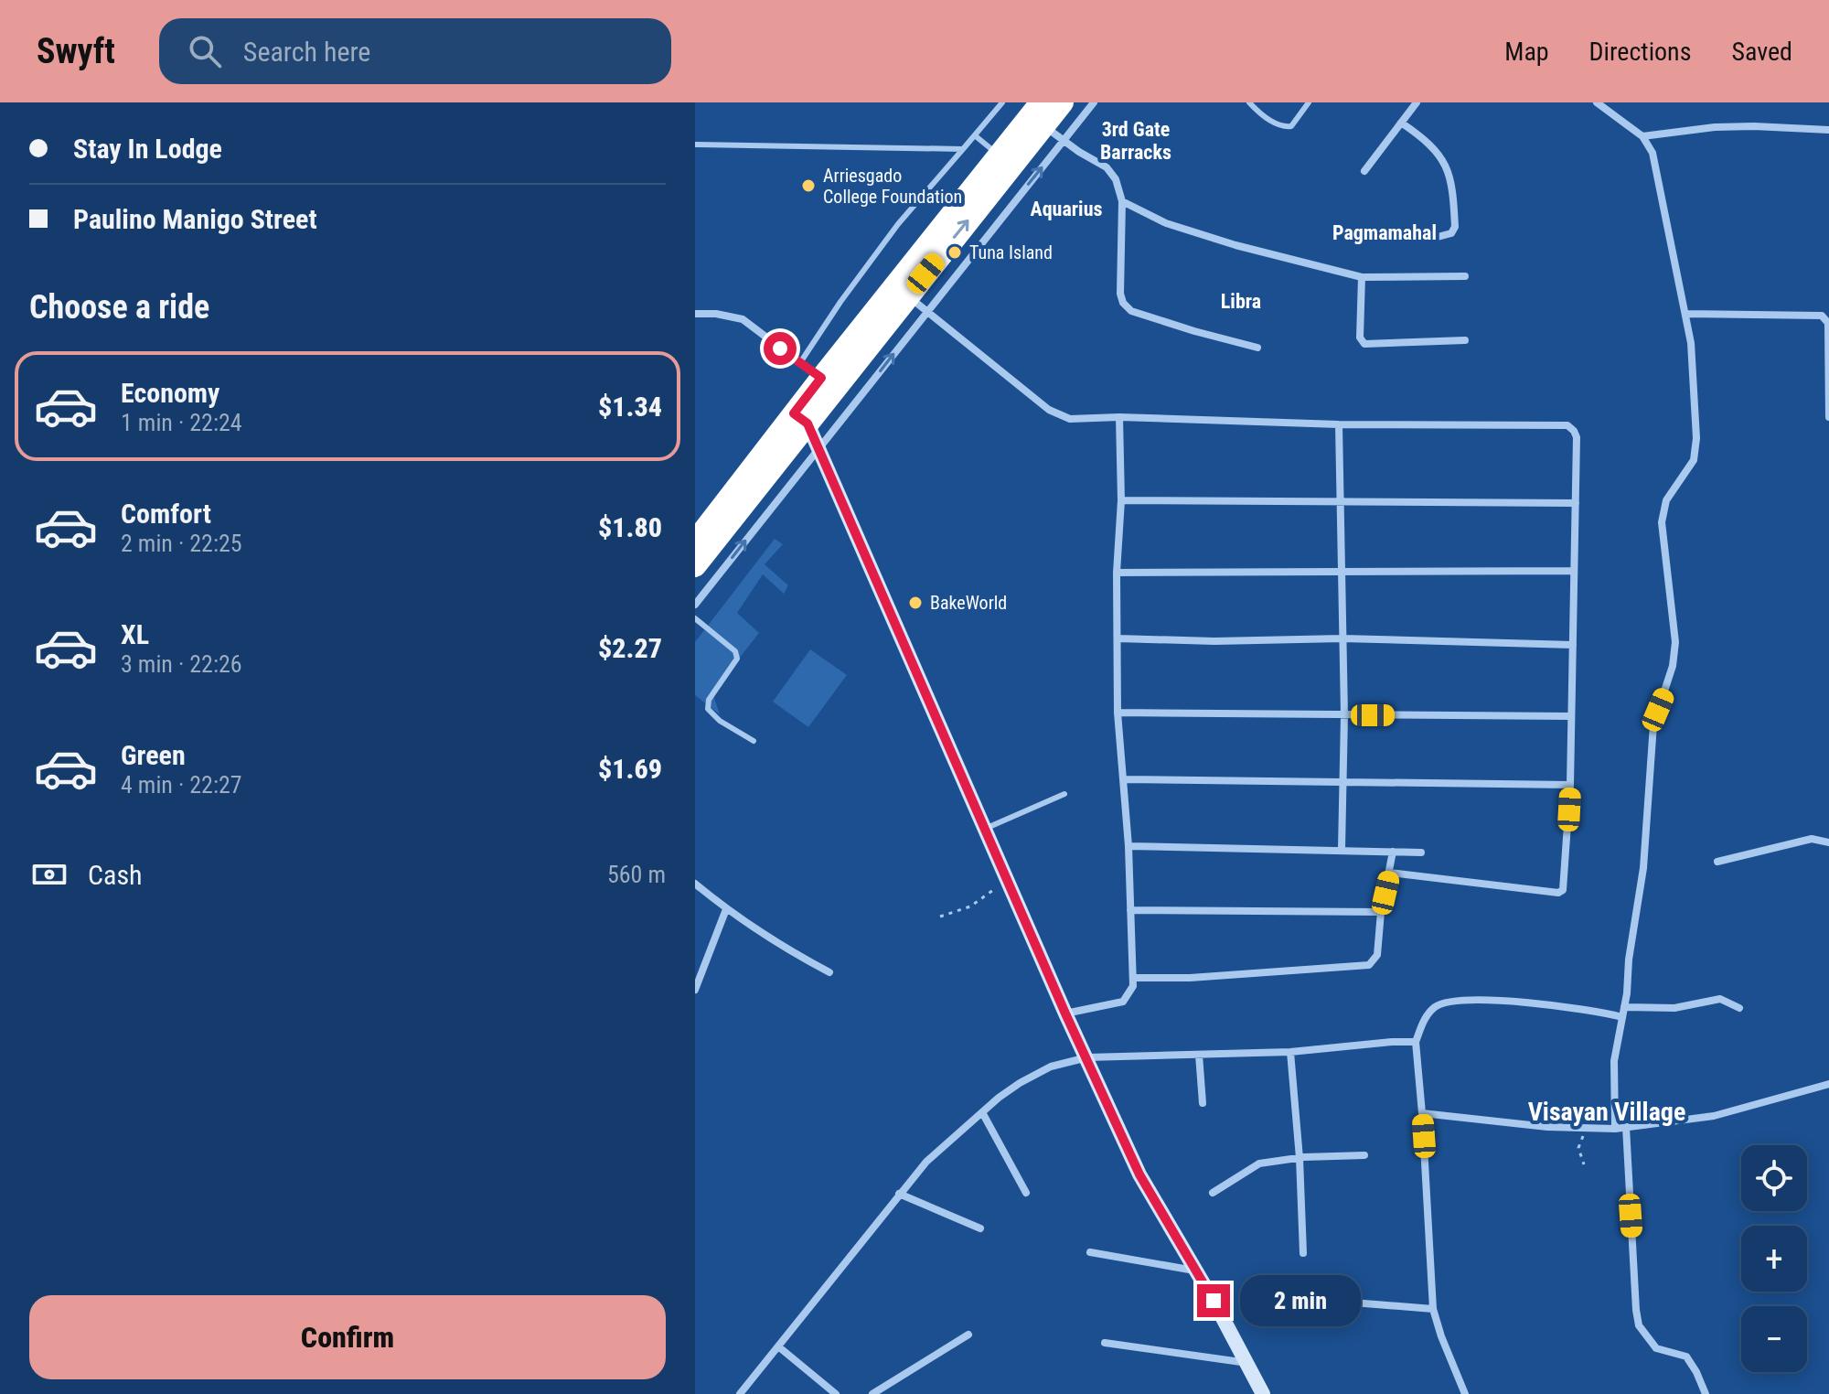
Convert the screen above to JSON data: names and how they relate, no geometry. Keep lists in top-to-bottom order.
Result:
{
  "districts": [
    "3rd Gate Barracks",
    "Aquarius",
    "Pagmamahal",
    "Libra",
    "Visayan Village"
  ],
  "places": ["Arriesgado College Foundation", "Tuna Island", "BakeWorld"],
  "page": {
    "header": "Swyft",
    "search": "Search here",
    "nav": ["Map", "Directions", "Saved"],
    "banner": ["Stay In Lodge", "Paulino Manigo Street"],
    "heading": "Choose a ride",
    "list": [
      {
        "name": "Economy",
        "note": "1 min · 22:24",
        "value": "$1.34"
      },
      {
        "name": "Comfort",
        "note": "2 min · 22:25",
        "value": "$1.80"
      },
      {
        "name": "XL",
        "note": "3 min · 22:26",
        "value": "$2.27"
      },
      {
        "name": "Green",
        "note": "4 min · 22:27",
        "value": "$1.69"
      }
    ],
    "pay": ["Cash", "560 m"],
    "map_buttons": ["+", "−"],
    "bubble": "2 min",
    "buttons": "Confirm"
  }
}
